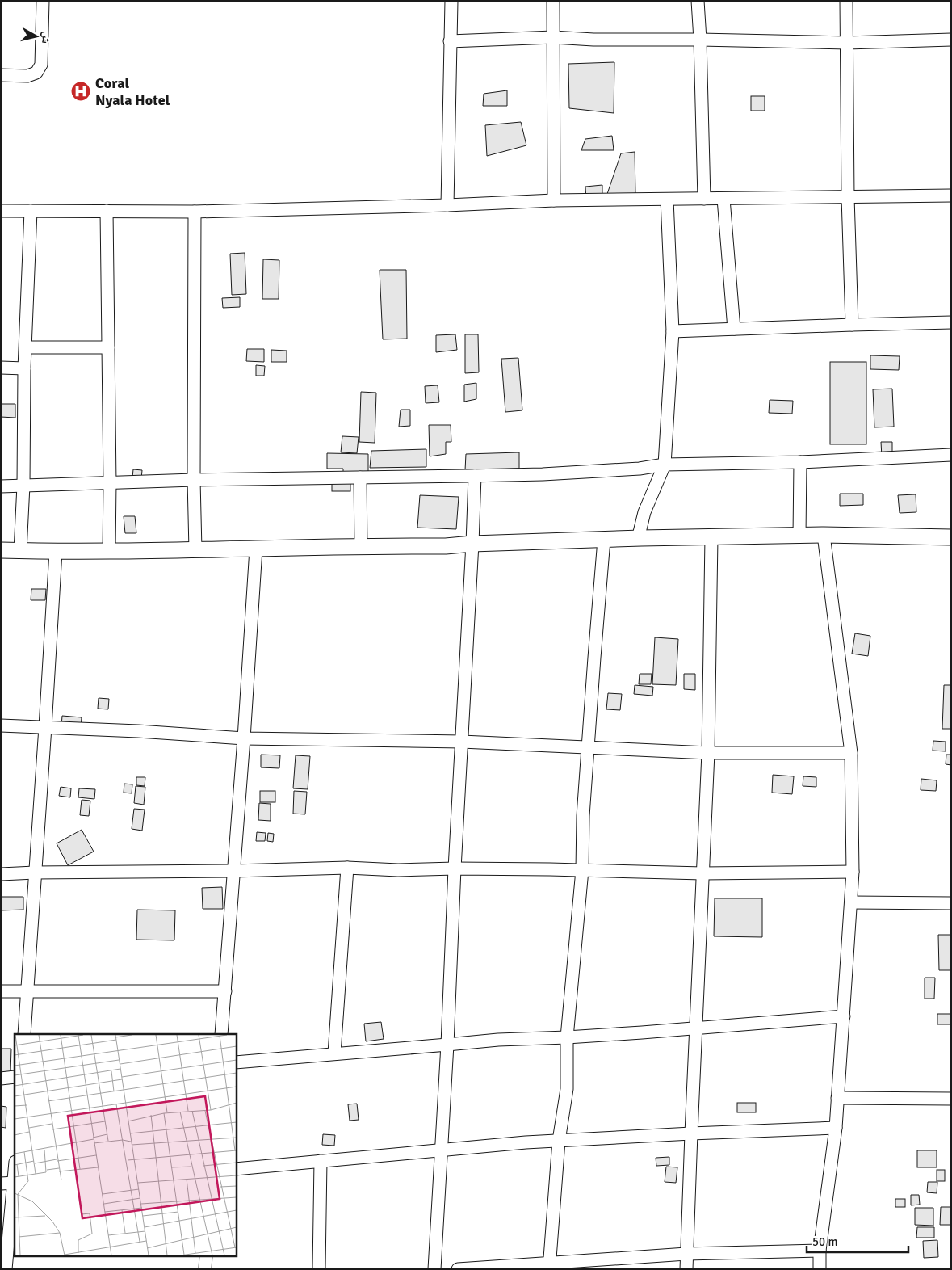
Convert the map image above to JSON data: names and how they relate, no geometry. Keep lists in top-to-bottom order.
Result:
{
  "places": {
    "hospital": ["Coral Nyala Hotel"]
  },
  "scale_bar": "50 m",
  "north": "right"
}
